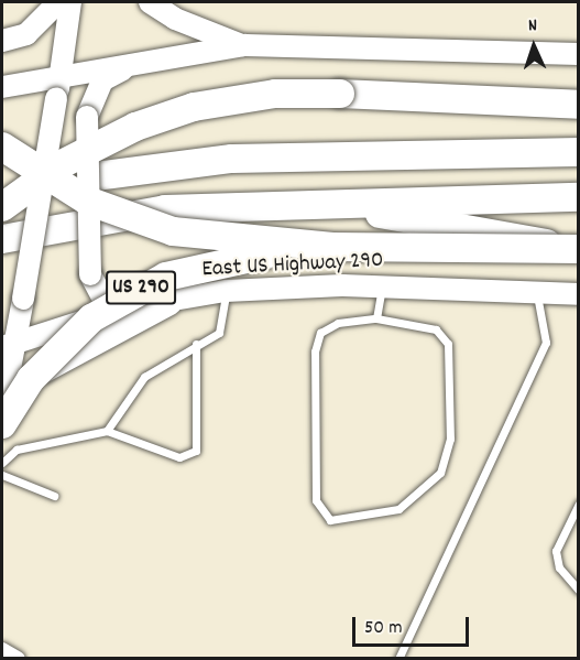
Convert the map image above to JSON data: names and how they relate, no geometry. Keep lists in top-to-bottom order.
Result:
{
  "streets": {
    "highway": ["US 290"],
    "main road": ["East US Highway 290"]
  },
  "scale_bar": "50 m",
  "north": "top"
}
